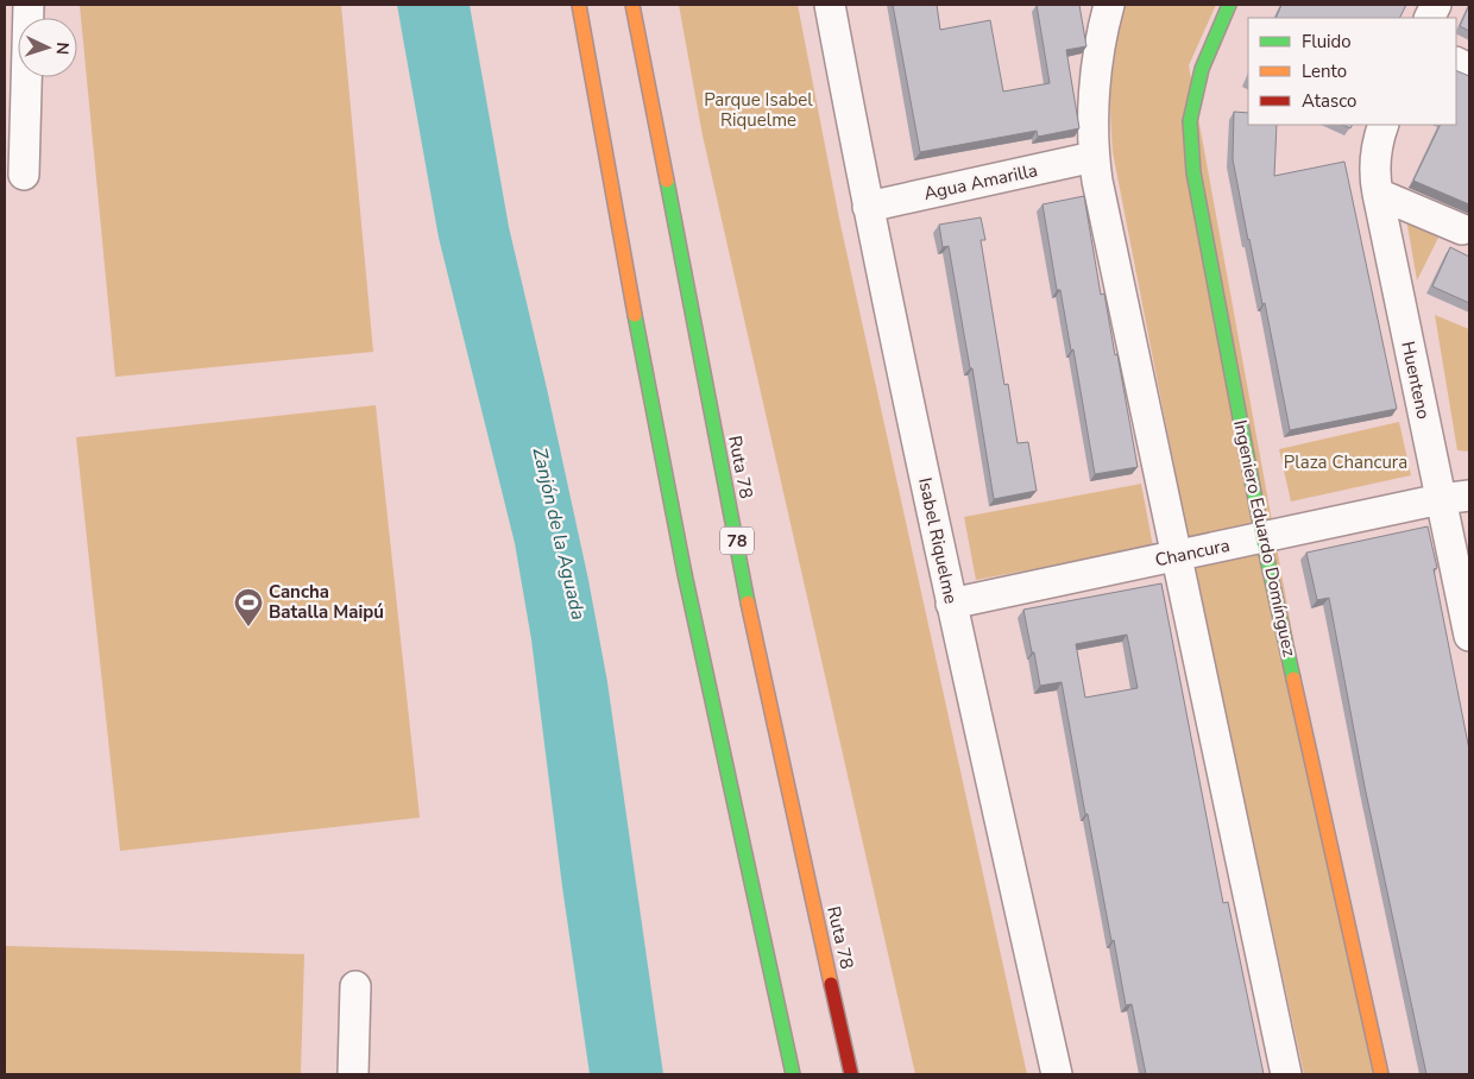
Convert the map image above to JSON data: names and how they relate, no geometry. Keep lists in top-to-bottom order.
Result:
{
  "streets": {
    "main road": ["Ruta 78", "Ingeniero Eduardo Domínguez", "78"],
    "street": [
      "Agua Amarilla",
      "Huenteno",
      "Isabel Riquelme",
      "Chancura"
    ]
  },
  "crossings": [
    ["Agua Amarilla", "Isabel Riquelme"],
    ["Huenteno", "Chancura"],
    ["Ingeniero Eduardo Domínguez", "Chancura"],
    ["Isabel Riquelme", "Chancura"]
  ],
  "water": ["Zanjón de la Aguada"],
  "parks": ["Parque Isabel Riquelme", "Plaza Chancura"],
  "places": {
    "sports": ["Cancha Batalla Maipú"]
  },
  "legend": ["Fluido", "Lento", "Atasco"],
  "north": "right"
}
